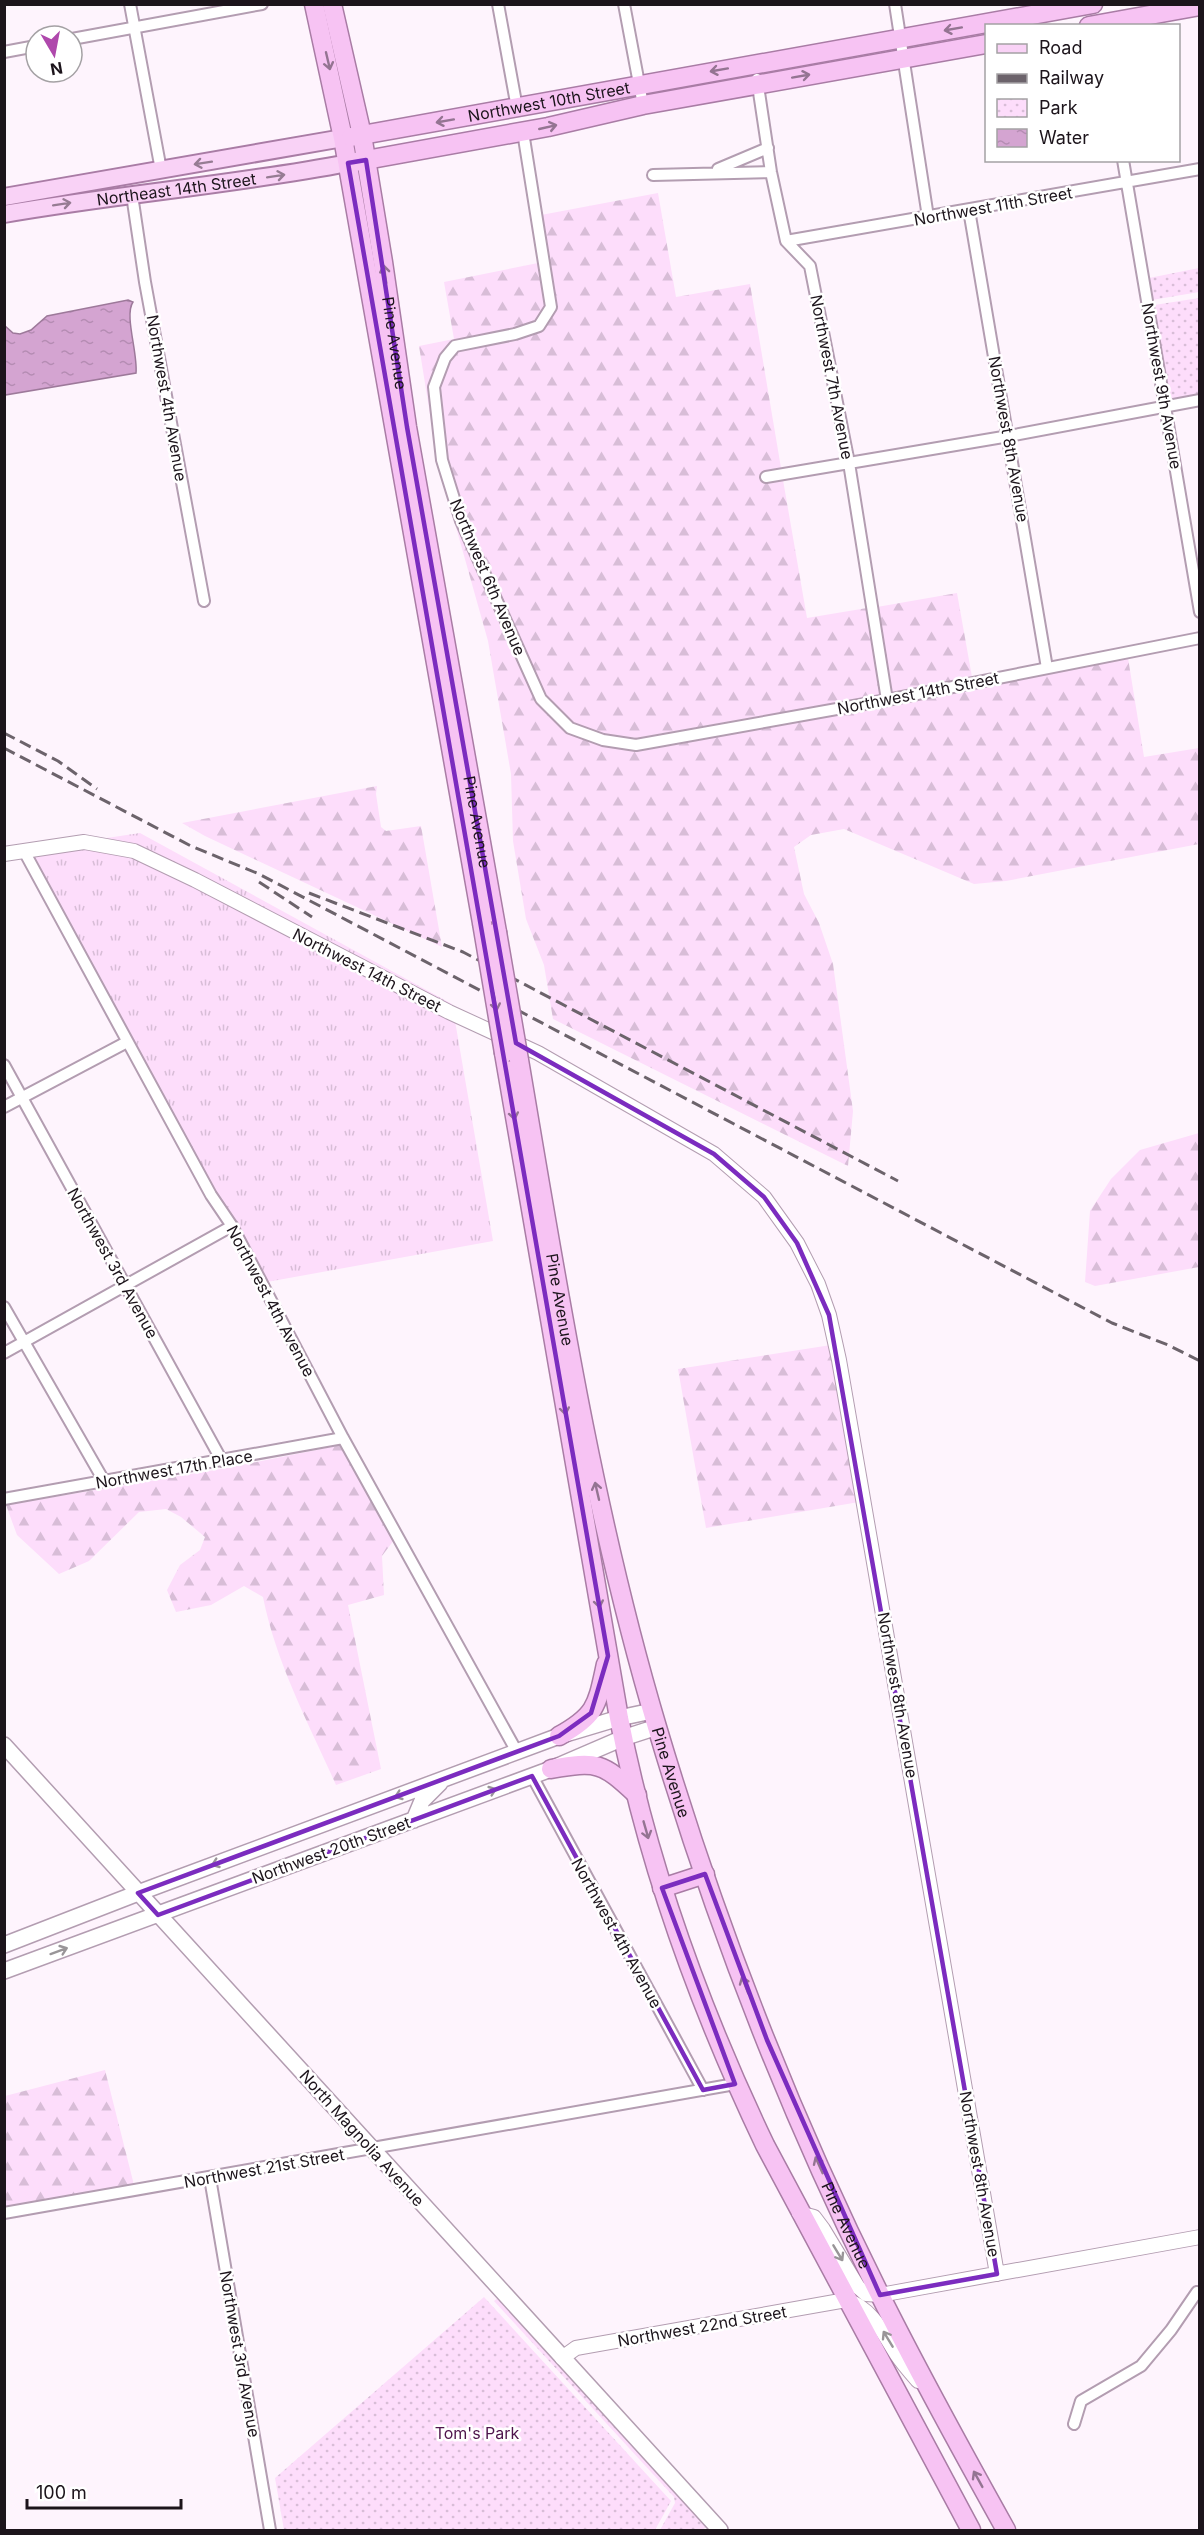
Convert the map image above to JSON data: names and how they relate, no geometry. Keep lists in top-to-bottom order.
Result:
{
  "streets": {
    "highway": ["Northwest 10th Street", "Pine Avenue"],
    "main road": ["Northeast 14th Street", "Northwest 20th Street", "North Magnolia Avenue"],
    "street": [
      "Northwest 11th Street",
      "Northwest 7th Avenue",
      "Northwest 9th Avenue",
      "Northwest 4th Avenue",
      "Northwest 8th Avenue",
      "Northwest 6th Avenue",
      "Northwest 14th Street",
      "Northwest 3rd Avenue",
      "Northwest 17th Place",
      "Northwest 21st Street",
      "Northwest 22nd Street"
    ]
  },
  "crossings": [
    ["Northwest 10th Street", "Northeast 14th Street"],
    ["Northwest 10th Street", "Pine Avenue"],
    ["Northwest 10th Street", "Northwest 6th Avenue"],
    ["Northeast 14th Street", "Pine Avenue"],
    ["Northeast 14th Street", "Northwest 4th Avenue"],
    ["Northwest 11th Street", "Northwest 7th Avenue"],
    ["Northwest 11th Street", "Northwest 9th Avenue"],
    ["Northwest 11th Street", "Northwest 8th Avenue"],
    ["Pine Avenue", "Northwest 20th Street"],
    ["Pine Avenue", "Northwest 21st Street"],
    ["Pine Avenue", "Northwest 22nd Street"],
    ["Northwest 7th Avenue", "Northwest 14th Street"],
    ["Northwest 4th Avenue", "Northwest 14th Street"],
    ["Northwest 4th Avenue", "Northwest 17th Place"],
    ["Northwest 4th Avenue", "Northwest 20th Street"],
    ["Northwest 4th Avenue", "Northwest 21st Street"],
    ["Northwest 8th Avenue", "Northwest 14th Street"],
    ["Northwest 6th Avenue", "Northwest 14th Street"],
    ["Northwest 3rd Avenue", "Northwest 17th Place"],
    ["Northwest 3rd Avenue", "Northwest 21st Street"],
    ["Northwest 20th Street", "North Magnolia Avenue"],
    ["North Magnolia Avenue", "Northwest 21st Street"],
    ["North Magnolia Avenue", "Northwest 22nd Street"]
  ],
  "one_way": ["Northeast 14th Street"],
  "parks": ["Tom's Park"],
  "legend": [
    "Road",
    "Railway",
    "Park",
    "Water"
  ],
  "scale_bar": "100 m",
  "north": "bottom"
}
